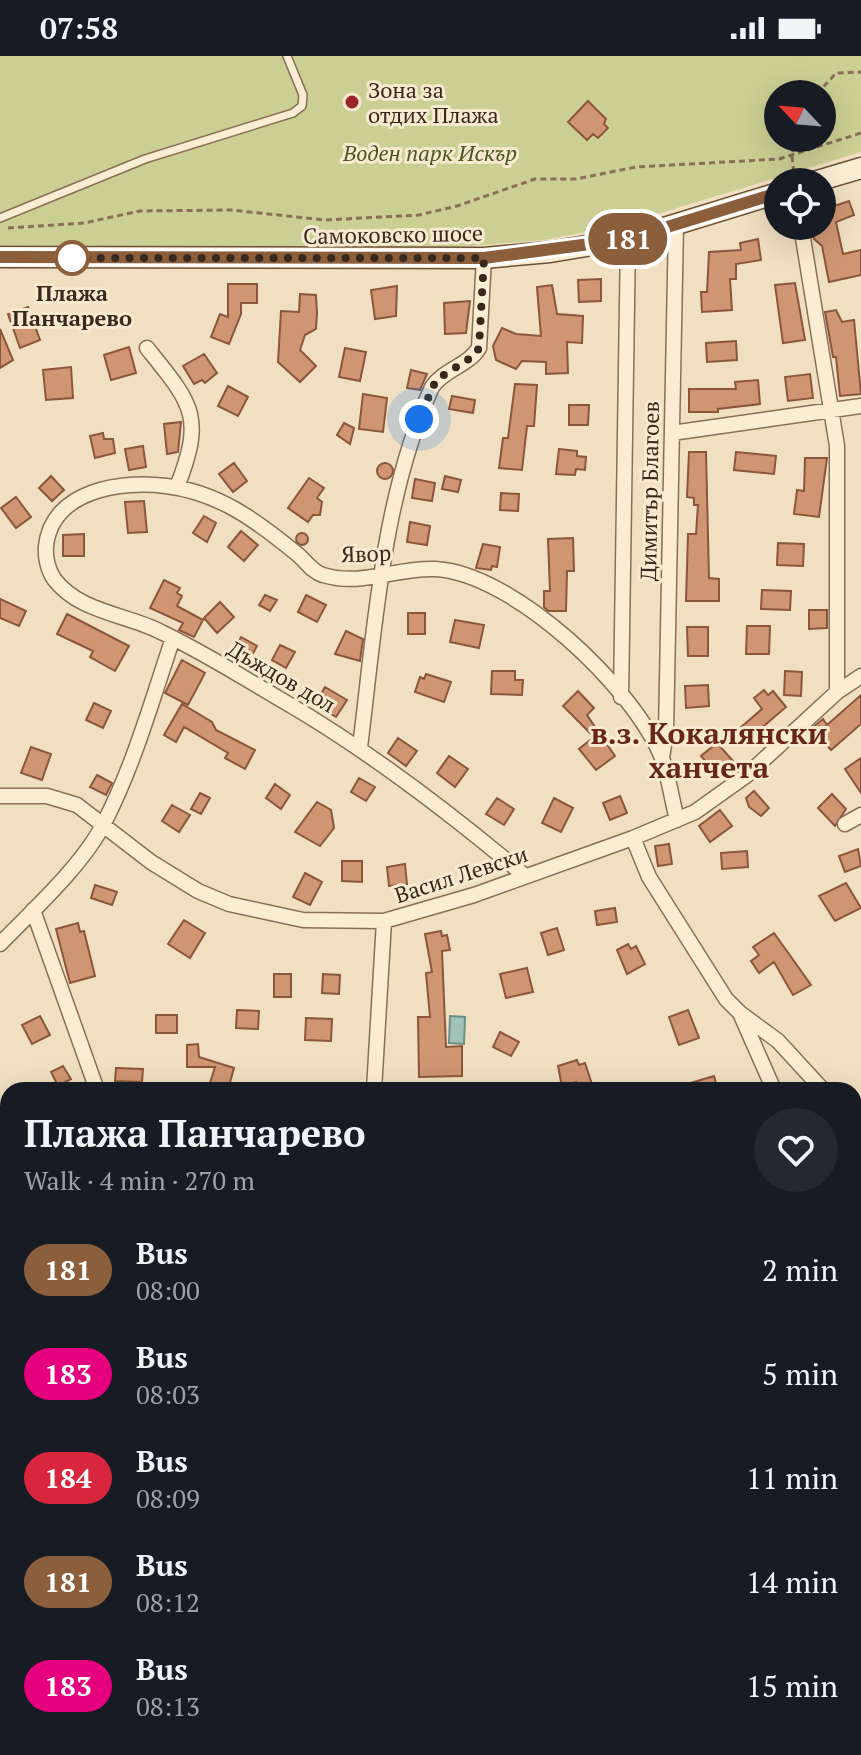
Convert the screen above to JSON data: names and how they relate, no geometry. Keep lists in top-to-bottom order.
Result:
{
  "streets": {
    "main road": ["Самоковско шосе"],
    "street": [
      "Димитър Благоев",
      "Явор",
      "Дъждов дол",
      "Васил Левски"
    ]
  },
  "crossings": [
    ["Самоковско шосе", "Димитър Благоев"],
    ["Димитър Благоев", "Явор"],
    ["Димитър Благоев", "Васил Левски"],
    ["Явор", "Дъждов дол"],
    ["Дъждов дол", "Васил Левски"]
  ],
  "districts": ["в.з. Кокалянски ханчета"],
  "parks": ["Воден парк Искър"],
  "places": ["Зона за отдих Плажа", "Плажа Панчарево"],
  "lines": ["bus line 181"],
  "north": "top left",
  "page": {
    "status": "07:58",
    "on_map": "181",
    "heading": ["Плажа Панчарево", "Walk · 4 min · 270 m"],
    "list": [
      {
        "mark": "181",
        "name": "Bus",
        "note": "08:00",
        "value": "2 min"
      },
      {
        "mark": "183",
        "name": "Bus",
        "note": "08:03",
        "value": "5 min"
      },
      {
        "mark": "184",
        "name": "Bus",
        "note": "08:09",
        "value": "11 min"
      },
      {
        "mark": "181",
        "name": "Bus",
        "note": "08:12",
        "value": "14 min"
      },
      {
        "mark": "183",
        "name": "Bus",
        "note": "08:13",
        "value": "15 min"
      }
    ]
  }
}
